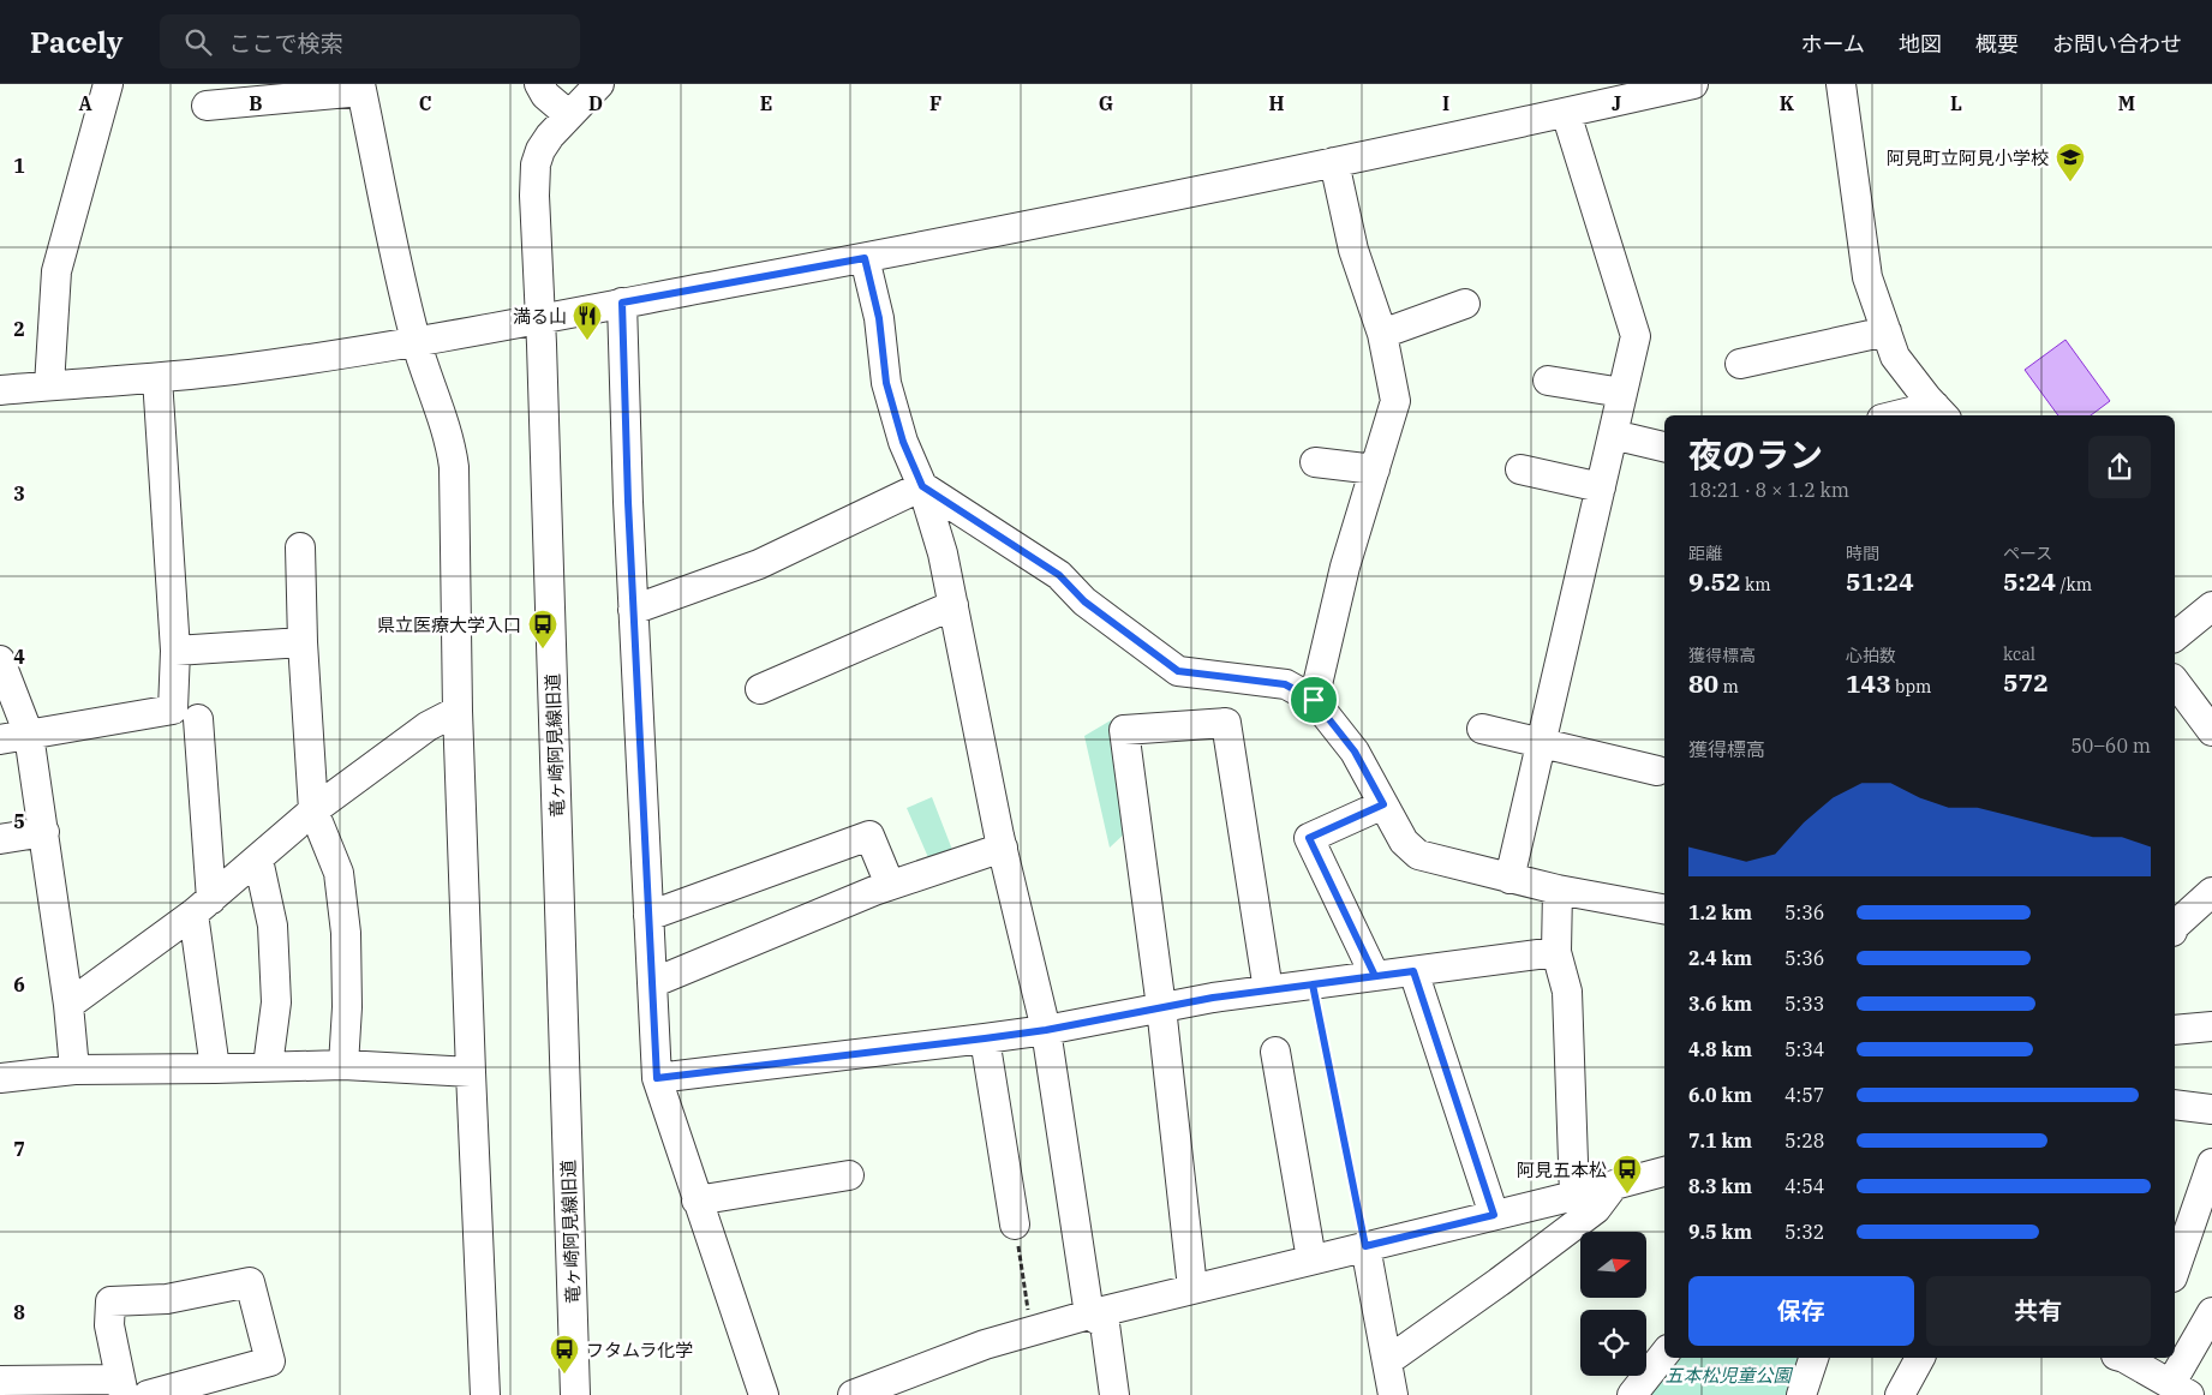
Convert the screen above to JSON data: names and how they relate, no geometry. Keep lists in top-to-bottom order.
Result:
{
  "streets": {
    "street": ["竜ヶ崎阿見線旧道"]
  },
  "parks": ["五本松児童公園"],
  "places": {
    "school or university": ["阿見町立阿見小学校"],
    "restaurant": ["満る山"],
    "bus stop": ["県立医療大学入口", "阿見五本松", "フタムラ化学"]
  },
  "north": "right",
  "page": {
    "header": "Pacely",
    "search": "ここで検索",
    "nav": [
      "ホーム",
      "地図",
      "概要",
      "お問い合わせ"
    ],
    "heading": ["夜のラン", "18:21 · 8 × 1.2 km"],
    "stats": [
      ["距離", "9.52 km"],
      ["時間", "51:24"],
      ["ペース", "5:24 /km"],
      ["獲得標高", "80 m"],
      ["心拍数", "143 bpm"],
      ["kcal", "572"]
    ],
    "chart": ["獲得標高", "50–60 m"],
    "list": [
      {
        "name": "1.2 km",
        "note": "5:36"
      },
      {
        "name": "2.4 km",
        "note": "5:36"
      },
      {
        "name": "3.6 km",
        "note": "5:33"
      },
      {
        "name": "4.8 km",
        "note": "5:34"
      },
      {
        "name": "6.0 km",
        "note": "4:57"
      },
      {
        "name": "7.1 km",
        "note": "5:28"
      },
      {
        "name": "8.3 km",
        "note": "4:54"
      },
      {
        "name": "9.5 km",
        "note": "5:32"
      }
    ],
    "buttons": ["保存", "共有"]
  },
  "grid": {
    "columns": [
      "A",
      "B",
      "C",
      "D",
      "E",
      "F",
      "G",
      "H",
      "I",
      "J",
      "K",
      "L",
      "M"
    ],
    "rows": [
      "1",
      "2",
      "3",
      "4",
      "5",
      "6",
      "7",
      "8"
    ]
  }
}
